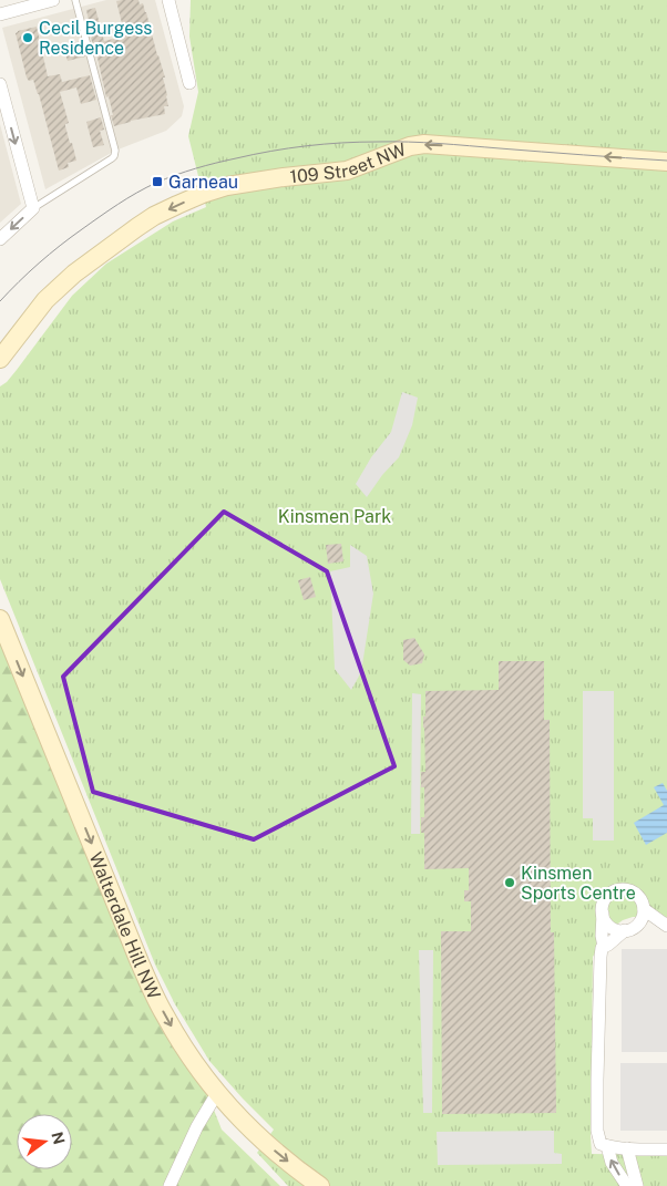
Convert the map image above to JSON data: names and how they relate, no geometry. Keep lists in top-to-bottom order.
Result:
{
  "streets": {
    "main road": ["109 Street NW", "Walterdale Hill NW"]
  },
  "one_way": ["109 Street NW", "Walterdale Hill NW"],
  "parks": ["Kinsmen Park"],
  "places": {
    "other": ["Cecil Burgess Residence", "Kinsmen Sports Centre"],
    "transit": ["Garneau"]
  },
  "north": "right"
}
